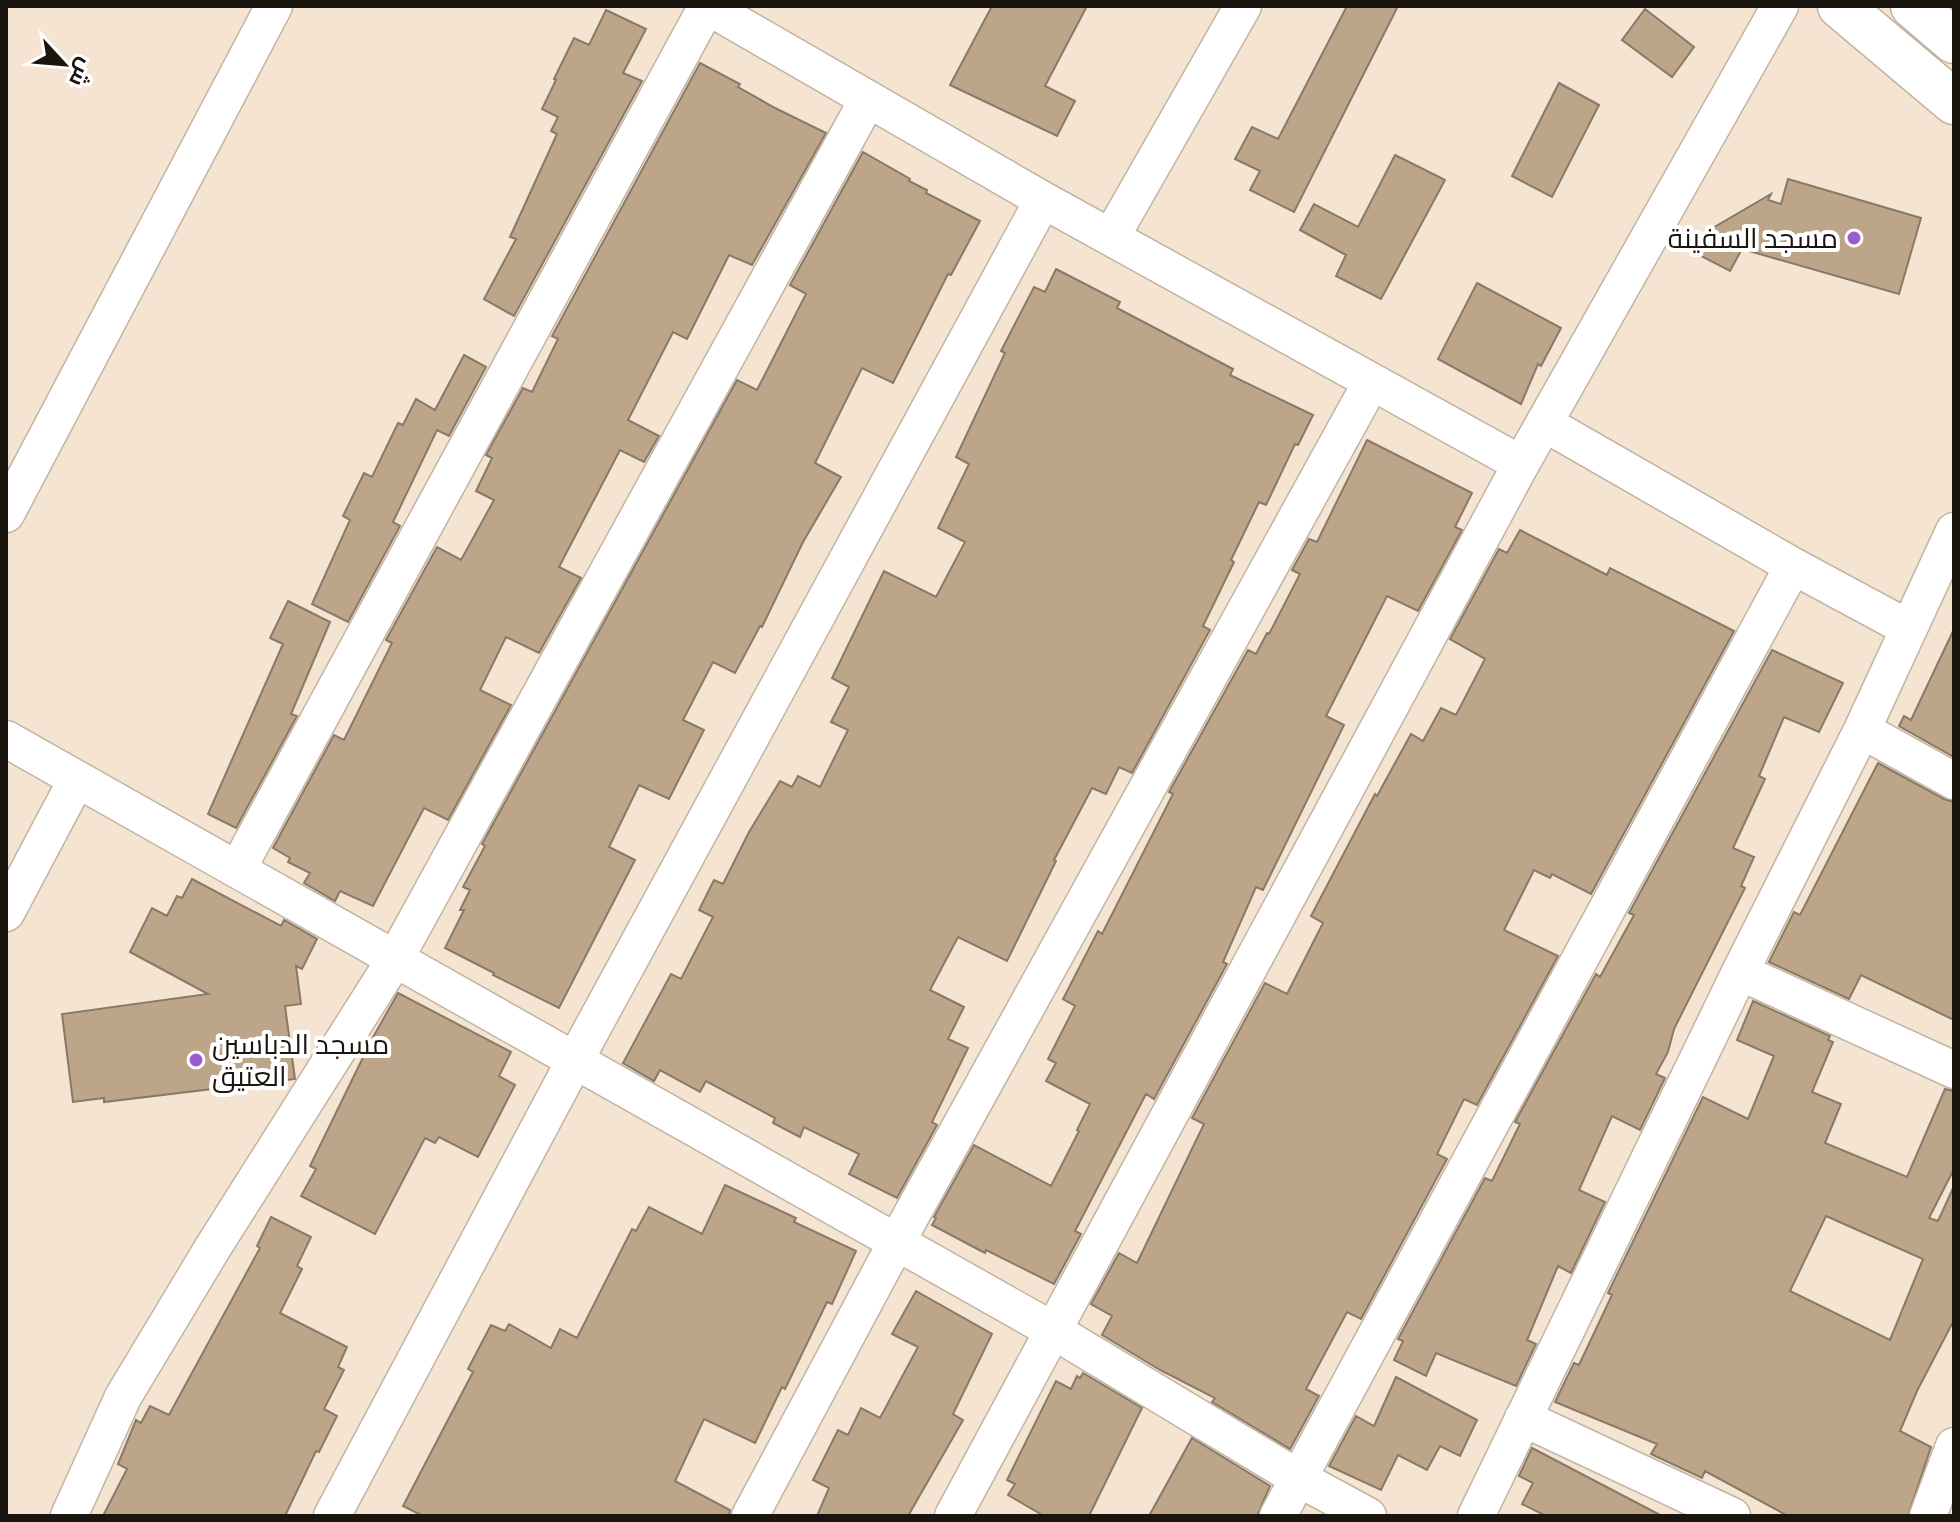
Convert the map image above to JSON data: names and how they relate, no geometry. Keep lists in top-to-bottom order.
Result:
{
  "places": ["مسجد السفينة", "مسجد الدباسين العتيق"],
  "north": "bottom right"
}
